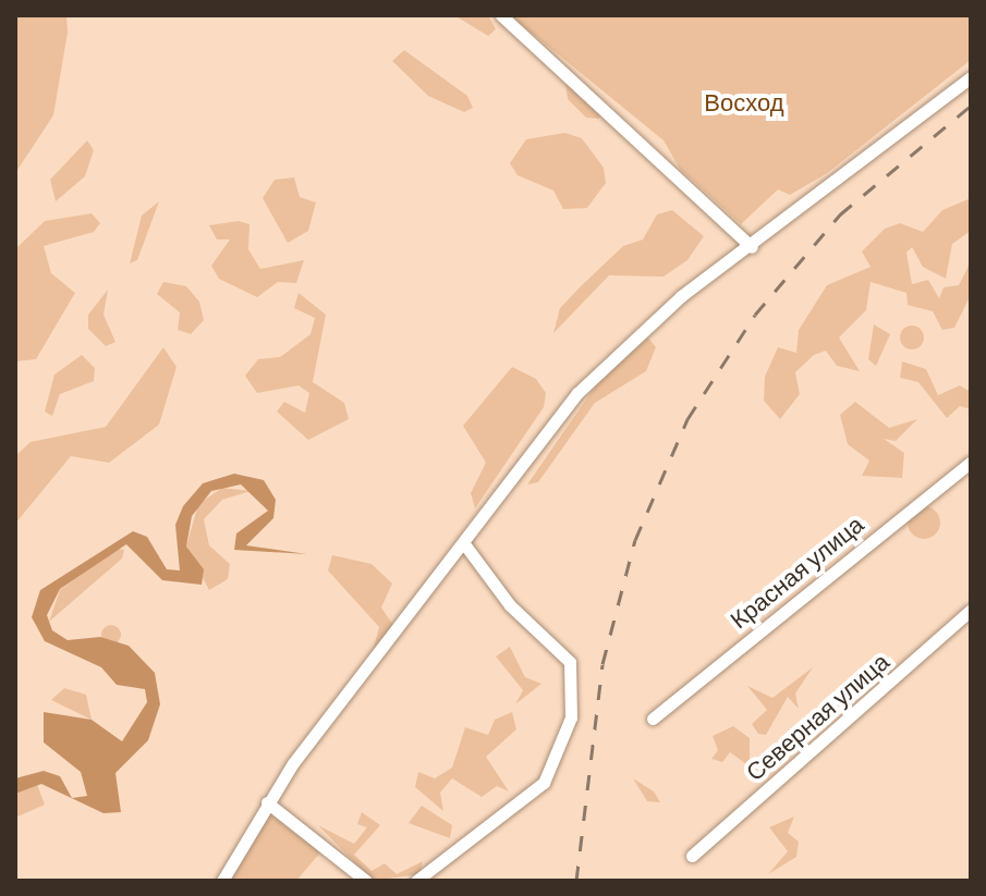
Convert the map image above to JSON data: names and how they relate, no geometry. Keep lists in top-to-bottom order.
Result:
{
  "streets": {
    "street": ["Красная улица", "Северная улица"]
  },
  "parks": ["Восход"]
}
